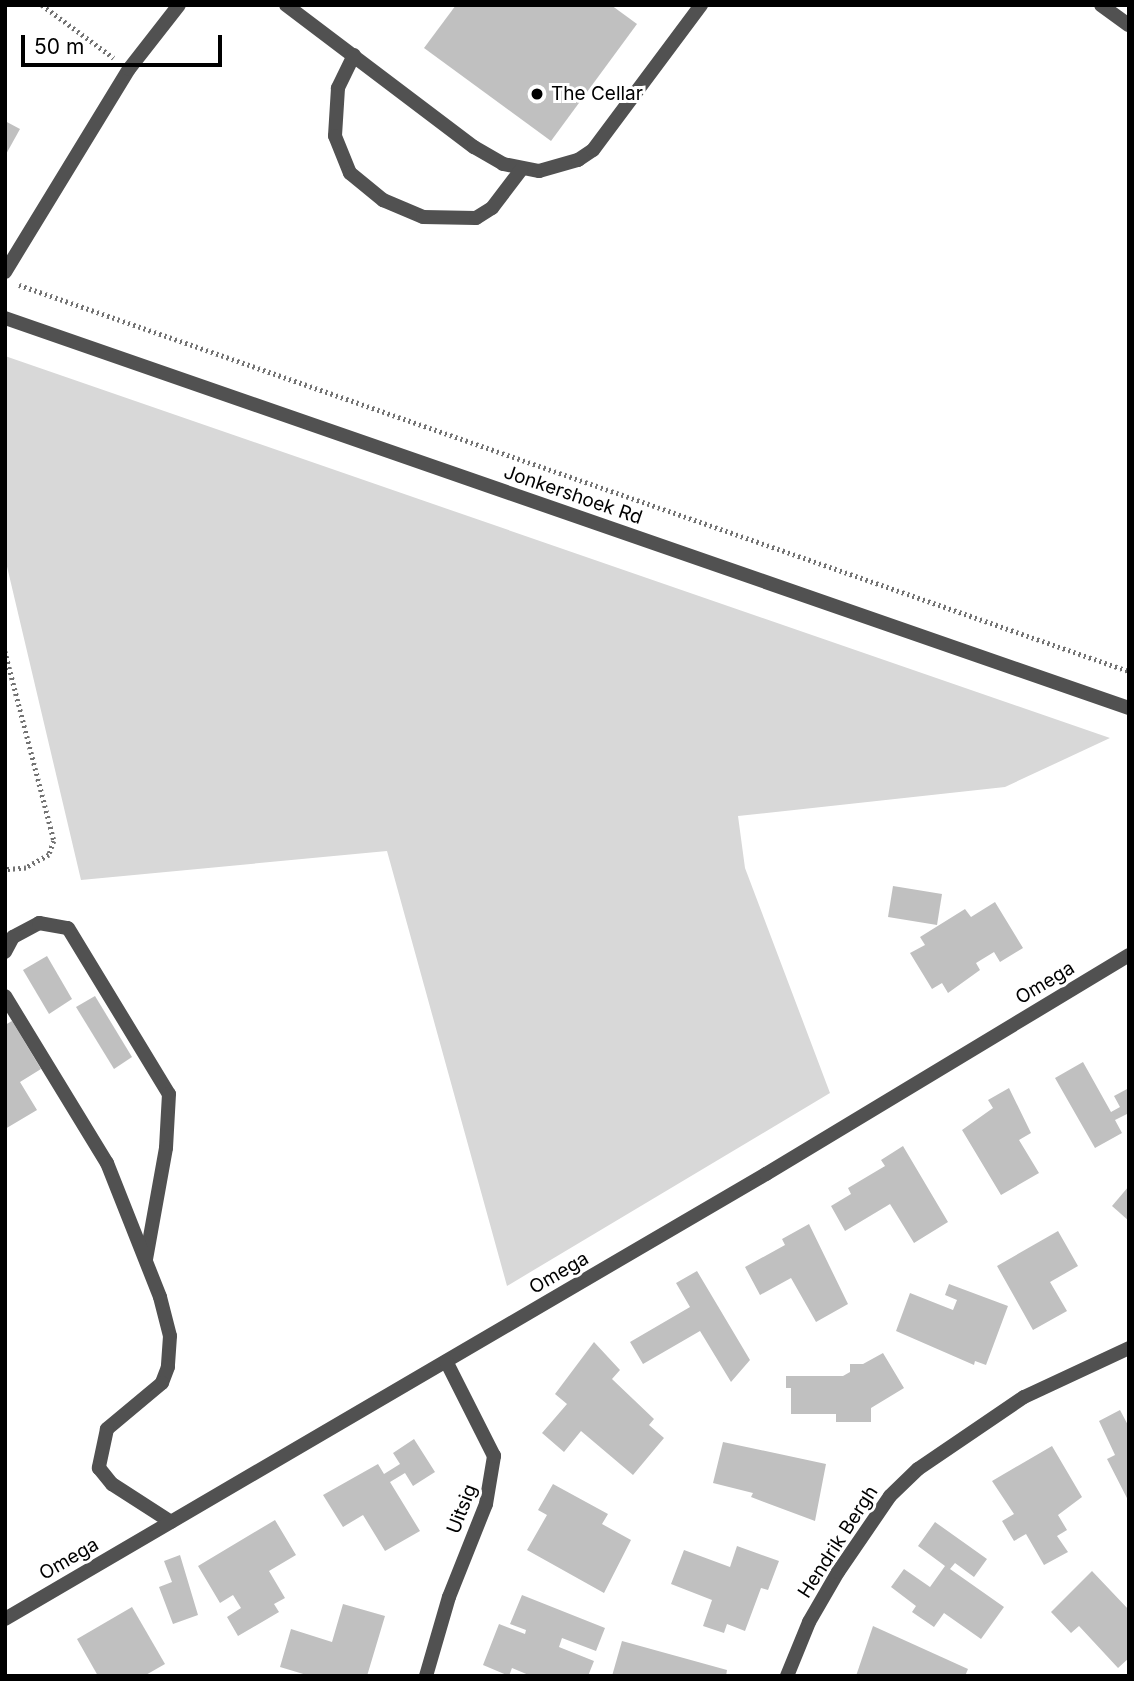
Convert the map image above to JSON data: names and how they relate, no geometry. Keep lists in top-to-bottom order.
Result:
{
  "streets": {
    "street": [
      "Jonkershoek Rd",
      "Omega",
      "Uitsig",
      "Hendrik Bergh"
    ]
  },
  "crossings": [
    ["Omega", "Uitsig"]
  ],
  "places": ["The Cellar"],
  "scale_bar": "50 m"
}
